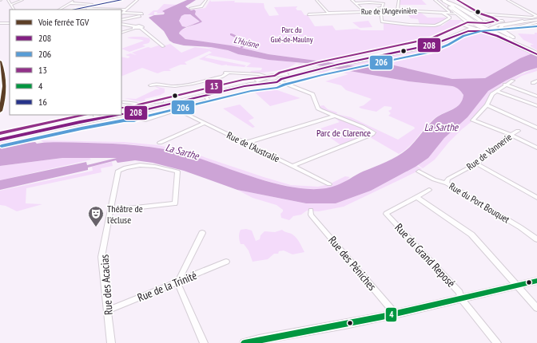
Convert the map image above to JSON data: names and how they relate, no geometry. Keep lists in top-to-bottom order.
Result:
{
  "streets": {
    "street": [
      "Rue de l'Angevinière",
      "Rue de l'Australie",
      "Rue de Vannerie",
      "Rue du Port Bouquet",
      "Rue du Grand Reposé",
      "Rue des Péniches",
      "Rue des Acacias",
      "Rue de la Trinité"
    ]
  },
  "crossings": [
    ["Rue de Vannerie", "Rue du Port Bouquet"],
    ["Rue des Acacias", "Rue de la Trinité"]
  ],
  "water": ["L'Huisne", "La Sarthe"],
  "parks": ["Parc du Gué-de-Maulny", "Parc de Clarence"],
  "places": {
    "theatre": ["Théâtre de l'écluse"]
  },
  "lines": [
    "transit line 13",
    "transit line 16",
    "transit line 206",
    "transit line 208",
    "rail line TGV",
    "transit line 4"
  ],
  "legend": [
    "Voie ferrée TGV",
    "208",
    "206",
    "13",
    "4",
    "16"
  ]
}
